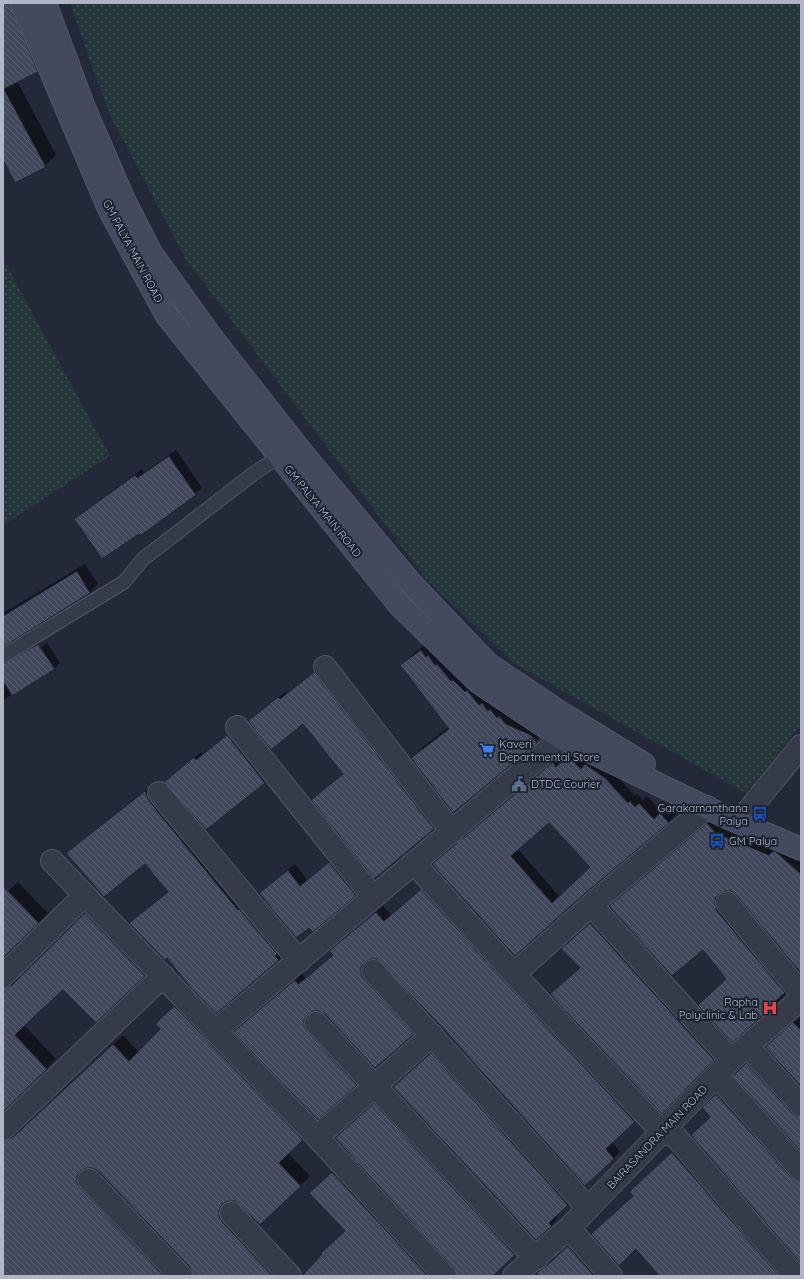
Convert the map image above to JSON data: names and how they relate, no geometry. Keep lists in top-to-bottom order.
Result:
{
  "streets": {
    "main road": ["GM PALYA MAIN ROAD"],
    "street": ["BAIRASANDRA MAIN ROAD"]
  },
  "places": {
    "supermarket": ["Kaveri Departmental Store"],
    "public building": ["DTDC Courier"],
    "bus stop": ["Garakamanthana Palya", "GM Palya"],
    "hospital": ["Rapha Polyclinic & Lab"]
  }
}
